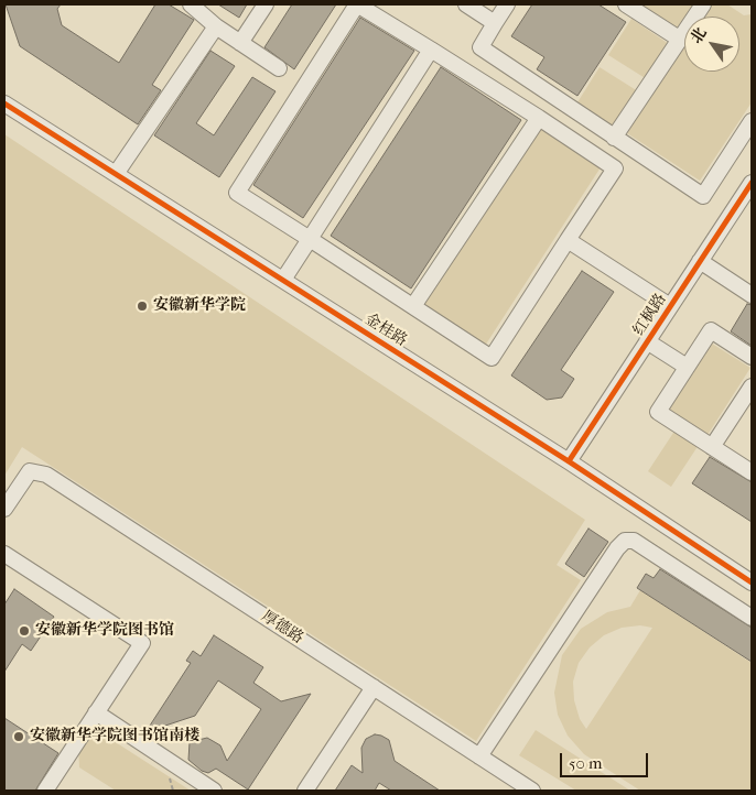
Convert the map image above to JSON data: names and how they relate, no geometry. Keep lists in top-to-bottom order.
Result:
{
  "streets": {
    "street": ["红枫路", "金桂路", "厚德路"]
  },
  "crossings": [
    ["红枫路", "金桂路"]
  ],
  "places": ["安徽新华学院", "安徽新华学院图书馆", "安徽新华学院图书馆南楼"],
  "scale_bar": "50 m",
  "north": "top left"
}
